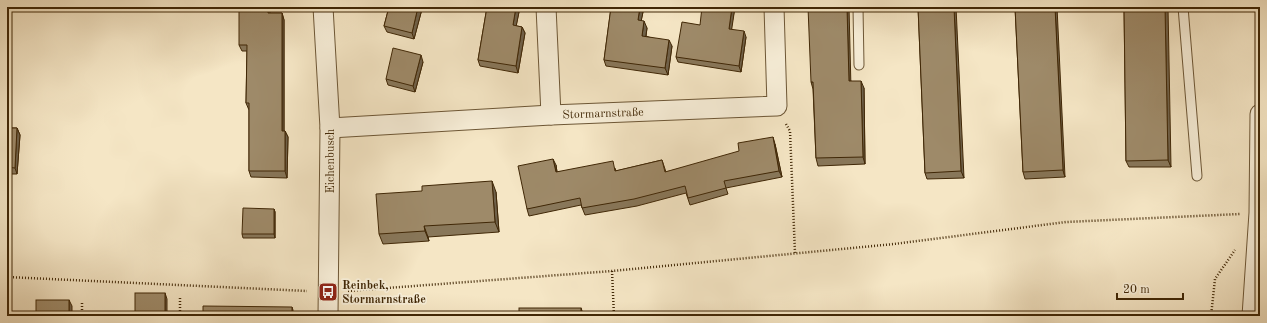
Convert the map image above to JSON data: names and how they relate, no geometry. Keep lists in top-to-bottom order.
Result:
{
  "streets": {
    "street": ["Stormarnstraße", "Eichenbusch"]
  },
  "crossings": [
    ["Stormarnstraße", "Eichenbusch"]
  ],
  "places": {
    "bus stop": ["Reinbek, Stormarnstraße"]
  },
  "scale_bar": "20 m"
}
